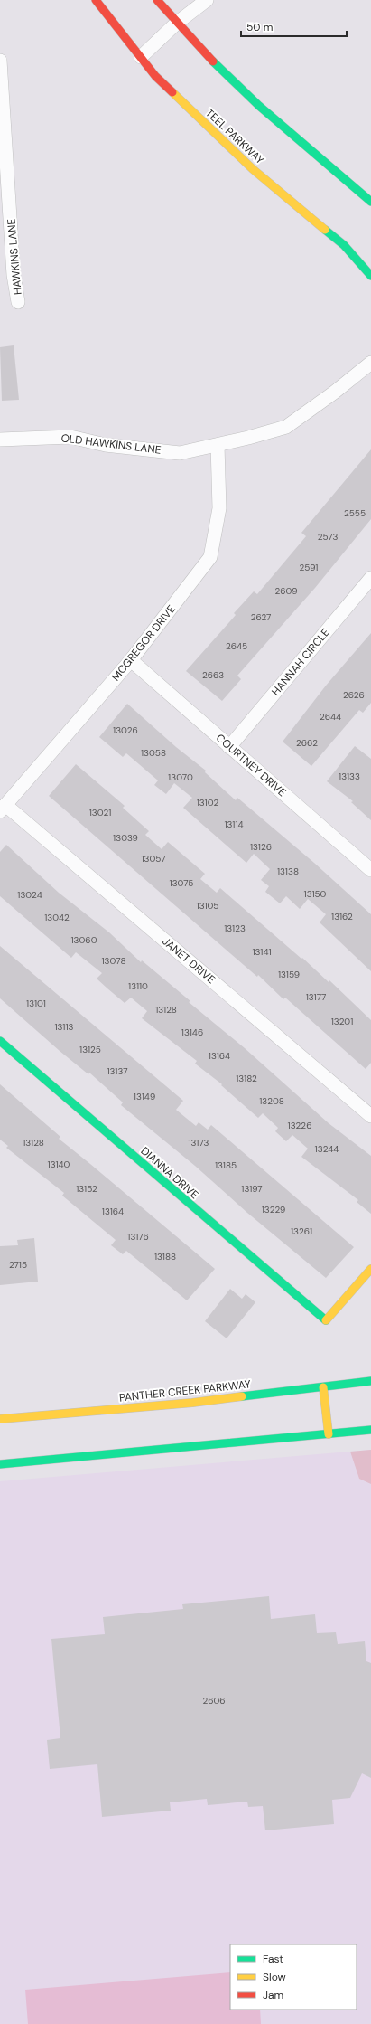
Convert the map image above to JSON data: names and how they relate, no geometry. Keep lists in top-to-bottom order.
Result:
{
  "streets": {
    "main road": ["TEEL PARKWAY", "DIANNA DRIVE", "PANTHER CREEK PARKWAY"],
    "street": [
      "HAWKINS LANE",
      "OLD HAWKINS LANE",
      "MCGREGOR DRIVE",
      "HANNAH CIRCLE",
      "COURTNEY DRIVE",
      "JANET DRIVE"
    ]
  },
  "crossings": [
    ["OLD HAWKINS LANE", "MCGREGOR DRIVE"],
    ["MCGREGOR DRIVE", "COURTNEY DRIVE"],
    ["MCGREGOR DRIVE", "JANET DRIVE"],
    ["HANNAH CIRCLE", "COURTNEY DRIVE"]
  ],
  "house_numbers": [
    "2555",
    "2573",
    "2591",
    "2609",
    "2627",
    "2645",
    "2663",
    "2626",
    "2644",
    "13026",
    "2662",
    "13058",
    "13133",
    "13070",
    "13102",
    "13021",
    "13114",
    "13039",
    "13126",
    "13057",
    "13138",
    "13075",
    "13150",
    "13024",
    "13105",
    "13162",
    "13042",
    "13123",
    "13060",
    "13141",
    "13078",
    "13159",
    "13110",
    "13177",
    "13101",
    "13128",
    "13201",
    "13113",
    "13146",
    "13125",
    "13164",
    "13137",
    "13182",
    "13149",
    "13208",
    "13226",
    "13128",
    "13173",
    "13244",
    "13140",
    "13185",
    "13152",
    "13197",
    "13229",
    "13164",
    "13261",
    "13176",
    "13188",
    "2715",
    "2606"
  ],
  "legend": ["Fast", "Slow", "Jam"],
  "scale_bar": "50 m"
}
